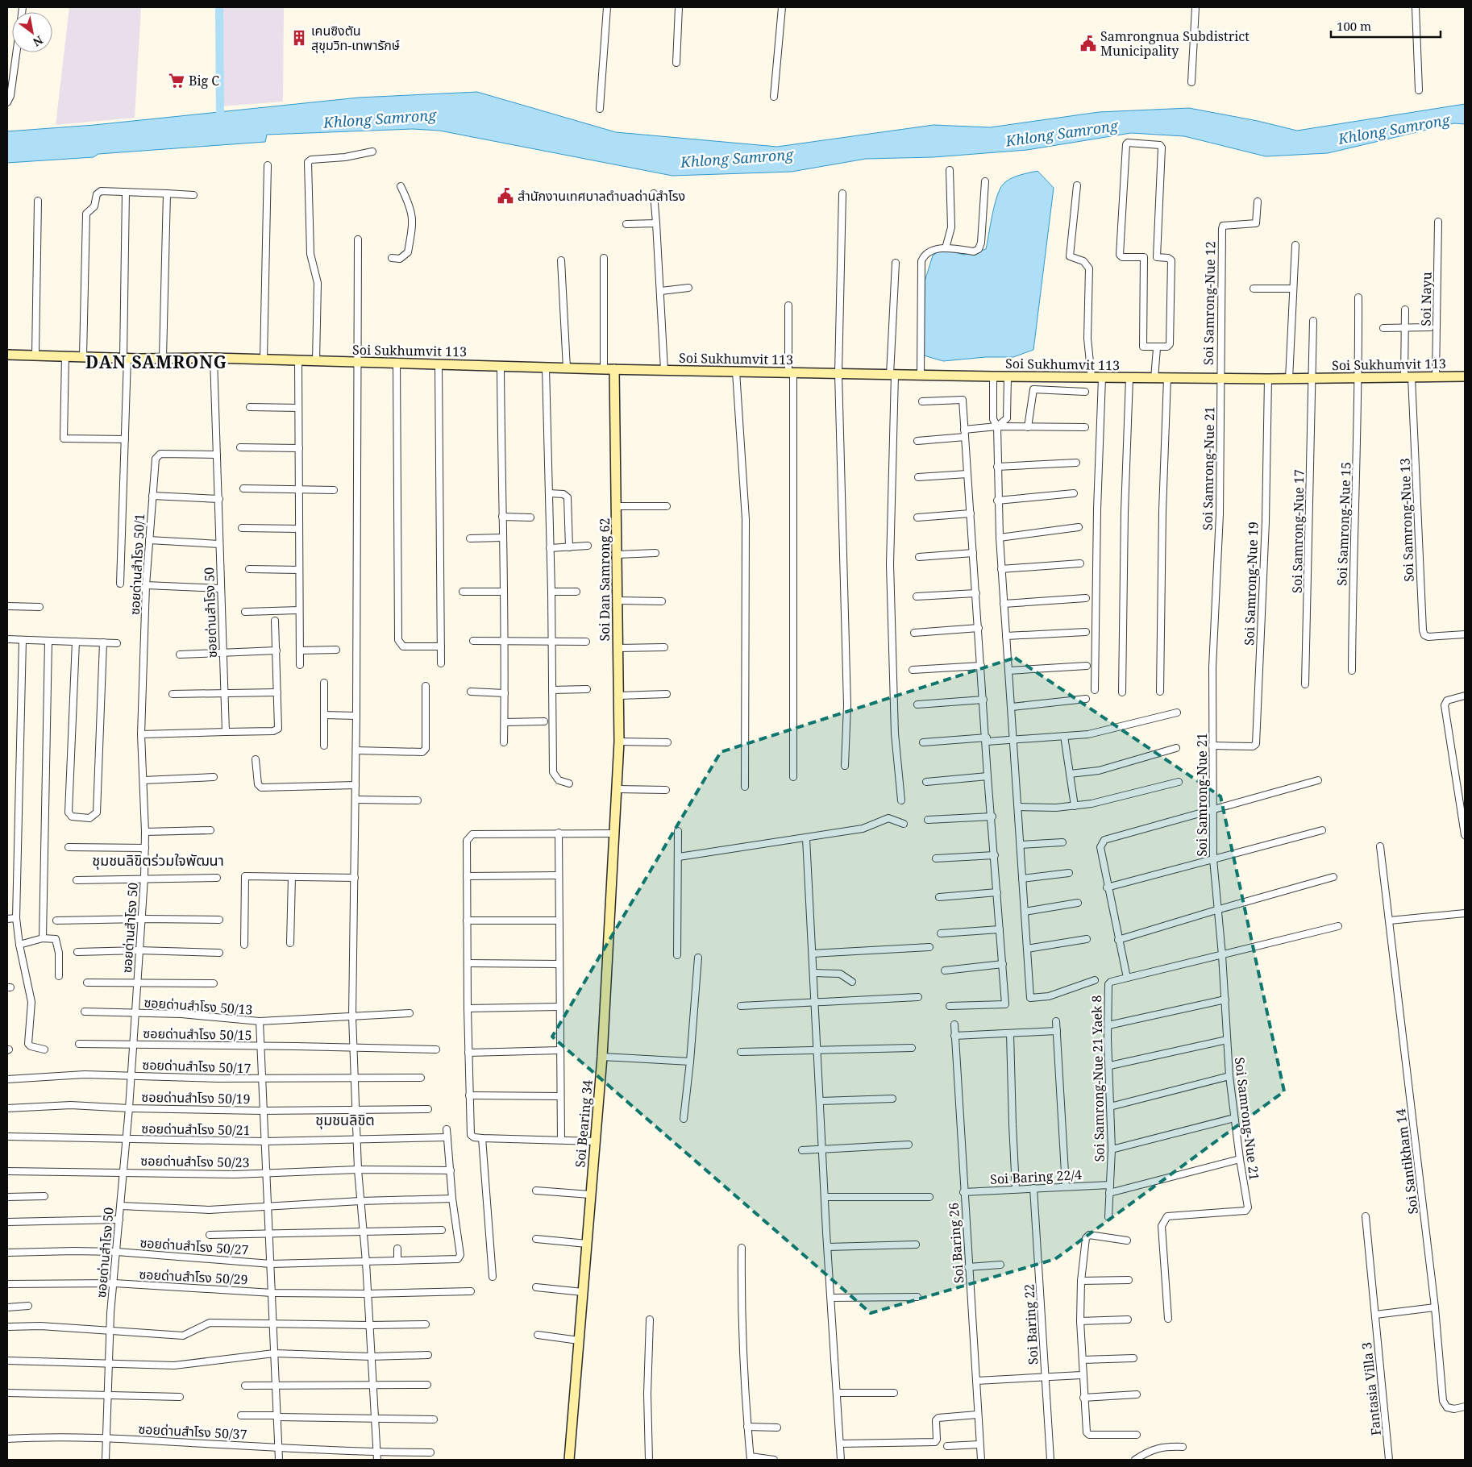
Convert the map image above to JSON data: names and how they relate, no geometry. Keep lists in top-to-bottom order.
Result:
{
  "streets": {
    "main road": ["Soi Sukhumvit 113", "Soi Dan Samrong 62", "Soi Bearing 34"],
    "street": [
      "Soi Nayu",
      "Soi Samrong-Nue 12",
      "Soi Samrong-Nue 21",
      "Soi Samrong-Nue 13",
      "Soi Samrong-Nue 15",
      "Soi Samrong-Nue 17",
      "ซอยด่านสำโรง 50/1",
      "Soi Samrong-Nue 19",
      "ซอยด่านสำโรง 50",
      "ซอยด่านสำโรง 50/13",
      "ซอยด่านสำโรง 50/15",
      "ซอยด่านสำโรง 50/17",
      "Soi Samrong-Nue 21 Yaek 8",
      "ซอยด่านสำโรง 50/19",
      "ซอยด่านสำโรง 50/21",
      "ซอยด่านสำโรง 50/23",
      "Soi Santikham 14",
      "Soi Baring 22/4",
      "Soi Baring 26",
      "ซอยด่านสำโรง 50/27",
      "ซอยด่านสำโรง 50/29",
      "Soi Baring 22",
      "Fantasia Villa 3",
      "ซอยด่านสำโรง 50/37"
    ]
  },
  "crossings": [
    ["Soi Nayu", "Soi Sukhumvit 113"],
    ["Soi Samrong-Nue 12", "Soi Sukhumvit 113"],
    ["Soi Samrong-Nue 12", "Soi Samrong-Nue 21"],
    ["Soi Sukhumvit 113", "Soi Samrong-Nue 21"],
    ["Soi Sukhumvit 113", "Soi Samrong-Nue 13"],
    ["Soi Sukhumvit 113", "Soi Samrong-Nue 15"],
    ["Soi Sukhumvit 113", "Soi Samrong-Nue 17"],
    ["Soi Sukhumvit 113", "Soi Dan Samrong 62"],
    ["Soi Sukhumvit 113", "Soi Samrong-Nue 19"],
    ["Soi Sukhumvit 113", "ซอยด่านสำโรง 50"],
    ["Soi Samrong-Nue 21", "Soi Samrong-Nue 19"],
    ["Soi Samrong-Nue 21", "Soi Samrong-Nue 21 Yaek 8"],
    ["ซอยด่านสำโรง 50/1", "ซอยด่านสำโรง 50"],
    ["Soi Dan Samrong 62", "Soi Bearing 34"],
    ["ซอยด่านสำโรง 50", "ซอยด่านสำโรง 50/13"],
    ["ซอยด่านสำโรง 50", "ซอยด่านสำโรง 50/15"],
    ["ซอยด่านสำโรง 50", "ซอยด่านสำโรง 50/17"],
    ["ซอยด่านสำโรง 50", "ซอยด่านสำโรง 50/19"],
    ["ซอยด่านสำโรง 50", "ซอยด่านสำโรง 50/21"],
    ["ซอยด่านสำโรง 50", "ซอยด่านสำโรง 50/23"],
    ["ซอยด่านสำโรง 50", "ซอยด่านสำโรง 50/27"],
    ["ซอยด่านสำโรง 50", "ซอยด่านสำโรง 50/29"],
    ["ซอยด่านสำโรง 50", "ซอยด่านสำโรง 50/37"],
    ["Soi Samrong-Nue 21 Yaek 8", "Soi Baring 22/4"],
    ["Soi Baring 22/4", "Soi Baring 26"],
    ["Soi Baring 22/4", "Soi Baring 22"]
  ],
  "districts": ["DAN SAMRONG", "ชุมชนลิขิตร่วมใจพัฒนา", "ชุมชนลิขิต"],
  "water": ["Khlong Samrong"],
  "places": {
    "building": ["เคนซิงตัน สุขุมวิท-เทพารักษ์"],
    "public building": ["Samrongnua Subdistrict Municipality", "สำนักงานเทศบาลตำบลด่านสำโรง"],
    "supermarket": ["Big C"]
  },
  "scale_bar": "100 m",
  "north": "bottom right"
}
